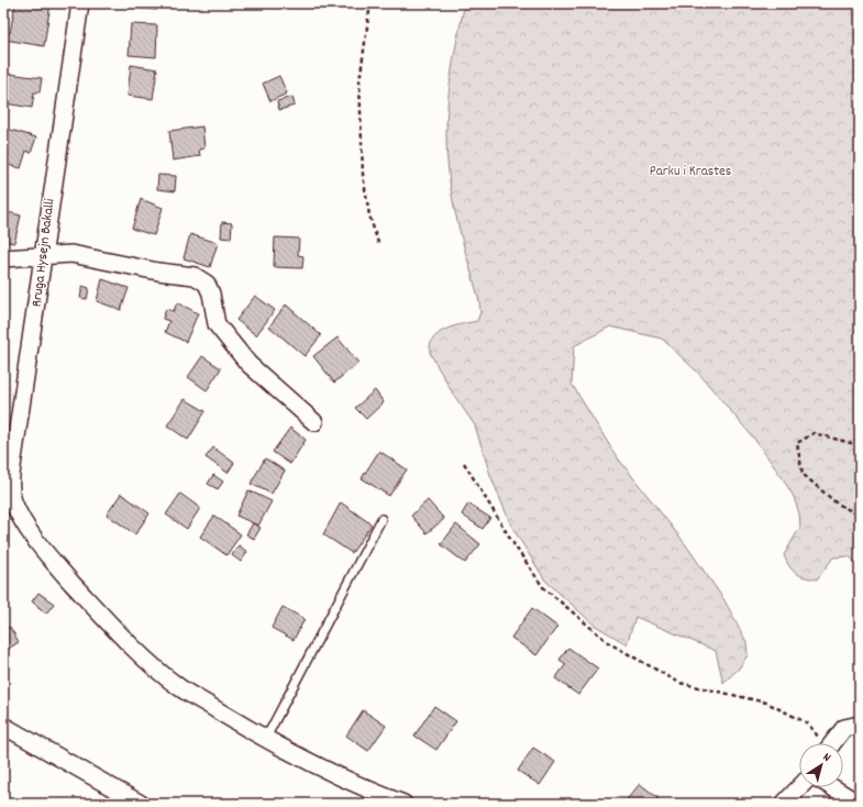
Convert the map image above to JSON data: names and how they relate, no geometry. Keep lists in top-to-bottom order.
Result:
{
  "streets": {
    "street": ["Rruga Hysejn Bakalli"]
  },
  "parks": ["Parku i Krastes"],
  "north": "top right"
}
